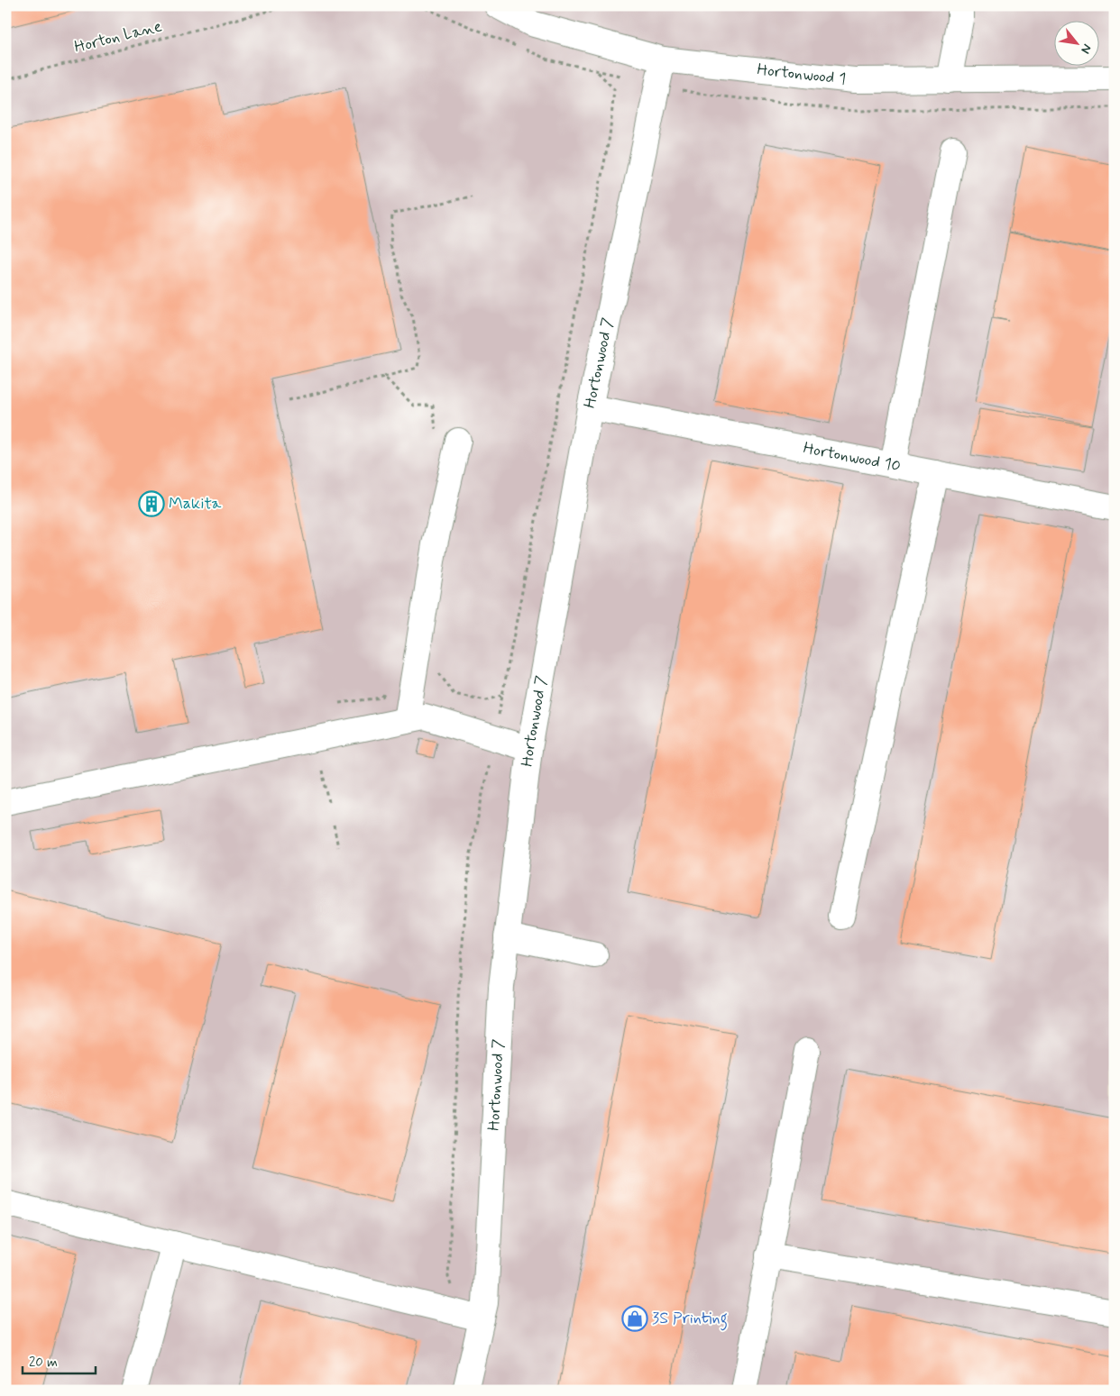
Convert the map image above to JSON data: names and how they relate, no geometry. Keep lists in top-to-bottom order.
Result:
{
  "streets": {
    "street": ["Hortonwood 1", "Hortonwood 7", "Hortonwood 10"],
    "path": ["Horton Lane"]
  },
  "crossings": [
    ["Hortonwood 1", "Hortonwood 7"],
    ["Hortonwood 7", "Hortonwood 10"]
  ],
  "places": {
    "building": ["Makita"],
    "shop": ["3S Printing"]
  },
  "scale_bar": "20 m",
  "north": "bottom right"
}
